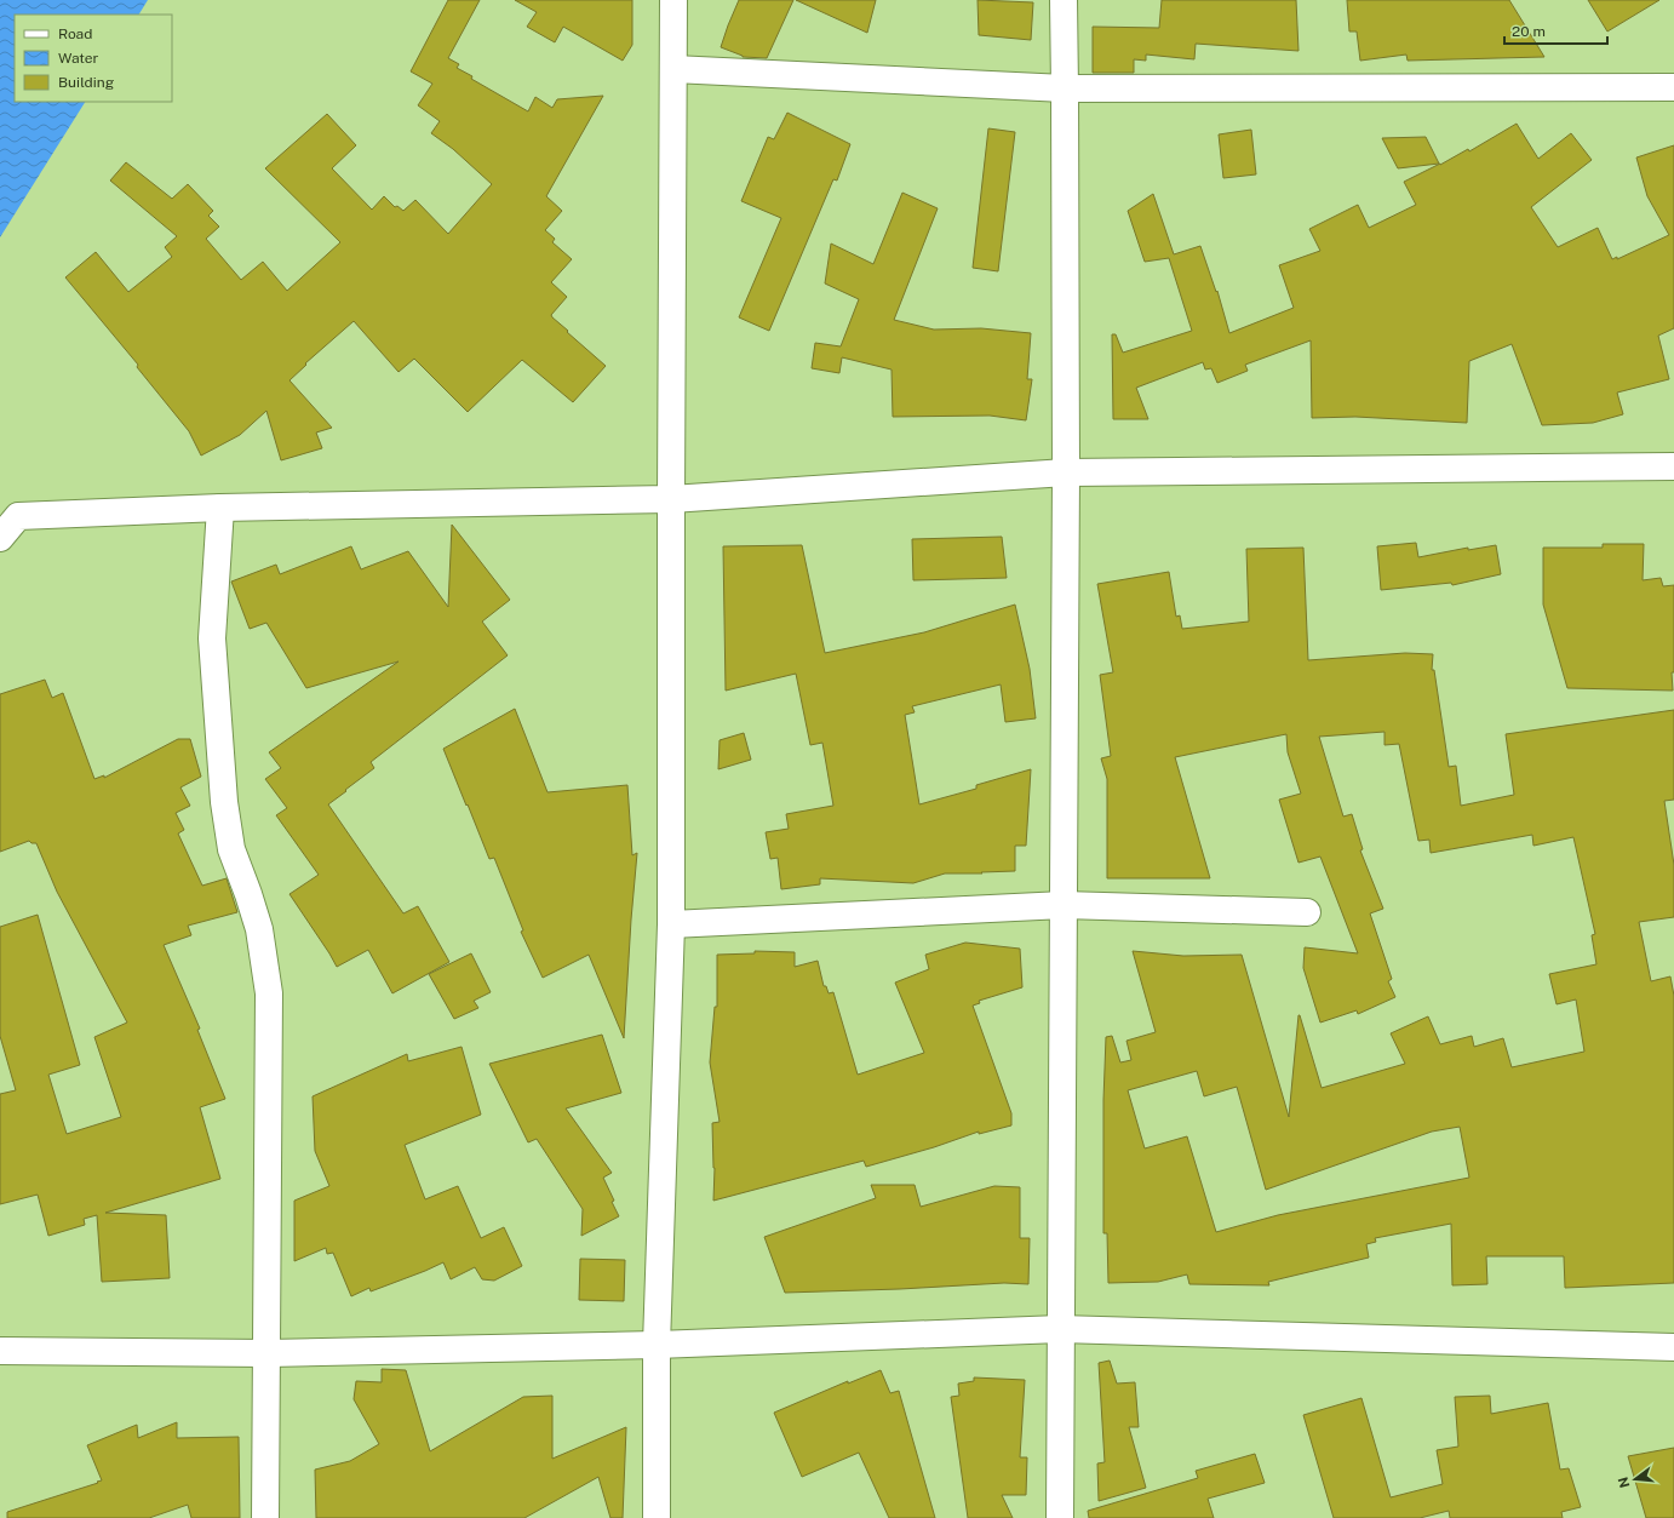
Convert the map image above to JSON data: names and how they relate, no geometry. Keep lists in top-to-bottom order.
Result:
{
  "legend": ["Road", "Water", "Building"],
  "scale_bar": "20 m",
  "north": "left"
}
